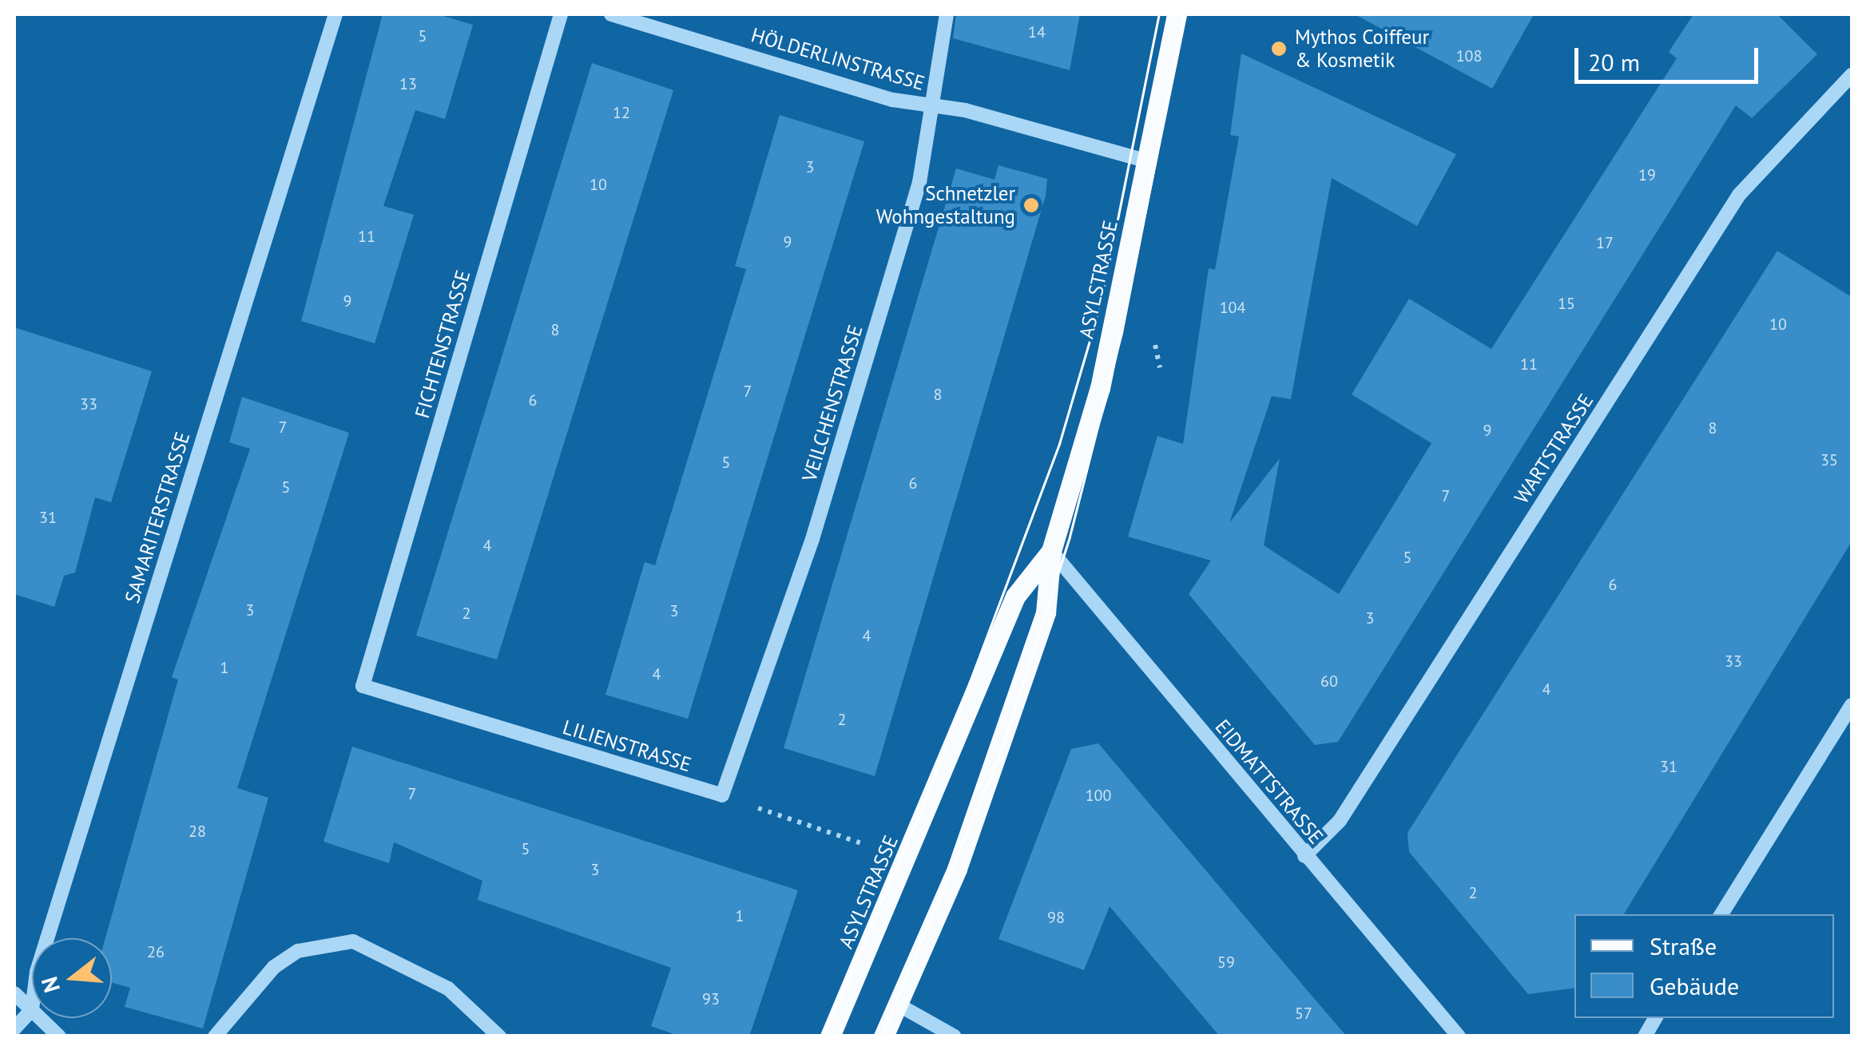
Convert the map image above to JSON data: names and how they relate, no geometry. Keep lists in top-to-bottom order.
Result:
{
  "streets": {
    "main road": ["ASYLSTRASSE"],
    "street": [
      "HÖLDERLINSTRASSE",
      "FICHTENSTRASSE",
      "VEILCHENSTRASSE",
      "WARTSTRASSE",
      "SAMARITERSTRASSE",
      "LILIENSTRASSE",
      "EIDMATTSTRASSE"
    ]
  },
  "crossings": [
    ["HÖLDERLINSTRASSE", "ASYLSTRASSE"],
    ["HÖLDERLINSTRASSE", "VEILCHENSTRASSE"],
    ["ASYLSTRASSE", "EIDMATTSTRASSE"],
    ["FICHTENSTRASSE", "LILIENSTRASSE"],
    ["VEILCHENSTRASSE", "LILIENSTRASSE"],
    ["WARTSTRASSE", "EIDMATTSTRASSE"]
  ],
  "places": ["Mythos Coiffeur & Kosmetik", "Schnetzler Wohngestaltung"],
  "house_numbers": [
    "14",
    "5",
    "108",
    "13",
    "12",
    "3",
    "19",
    "10",
    "11",
    "9",
    "17",
    "9",
    "15",
    "104",
    "10",
    "8",
    "11",
    "7",
    "8",
    "6",
    "33",
    "7",
    "8",
    "9",
    "35",
    "5",
    "6",
    "5",
    "7",
    "31",
    "4",
    "5",
    "6",
    "3",
    "3",
    "2",
    "3",
    "4",
    "33",
    "1",
    "4",
    "60",
    "4",
    "2",
    "31",
    "7",
    "100",
    "28",
    "5",
    "3",
    "2",
    "1",
    "98",
    "26",
    "59",
    "93",
    "57"
  ],
  "legend": ["Straße", "Gebäude"],
  "scale_bar": "20 m",
  "north": "left"
}
